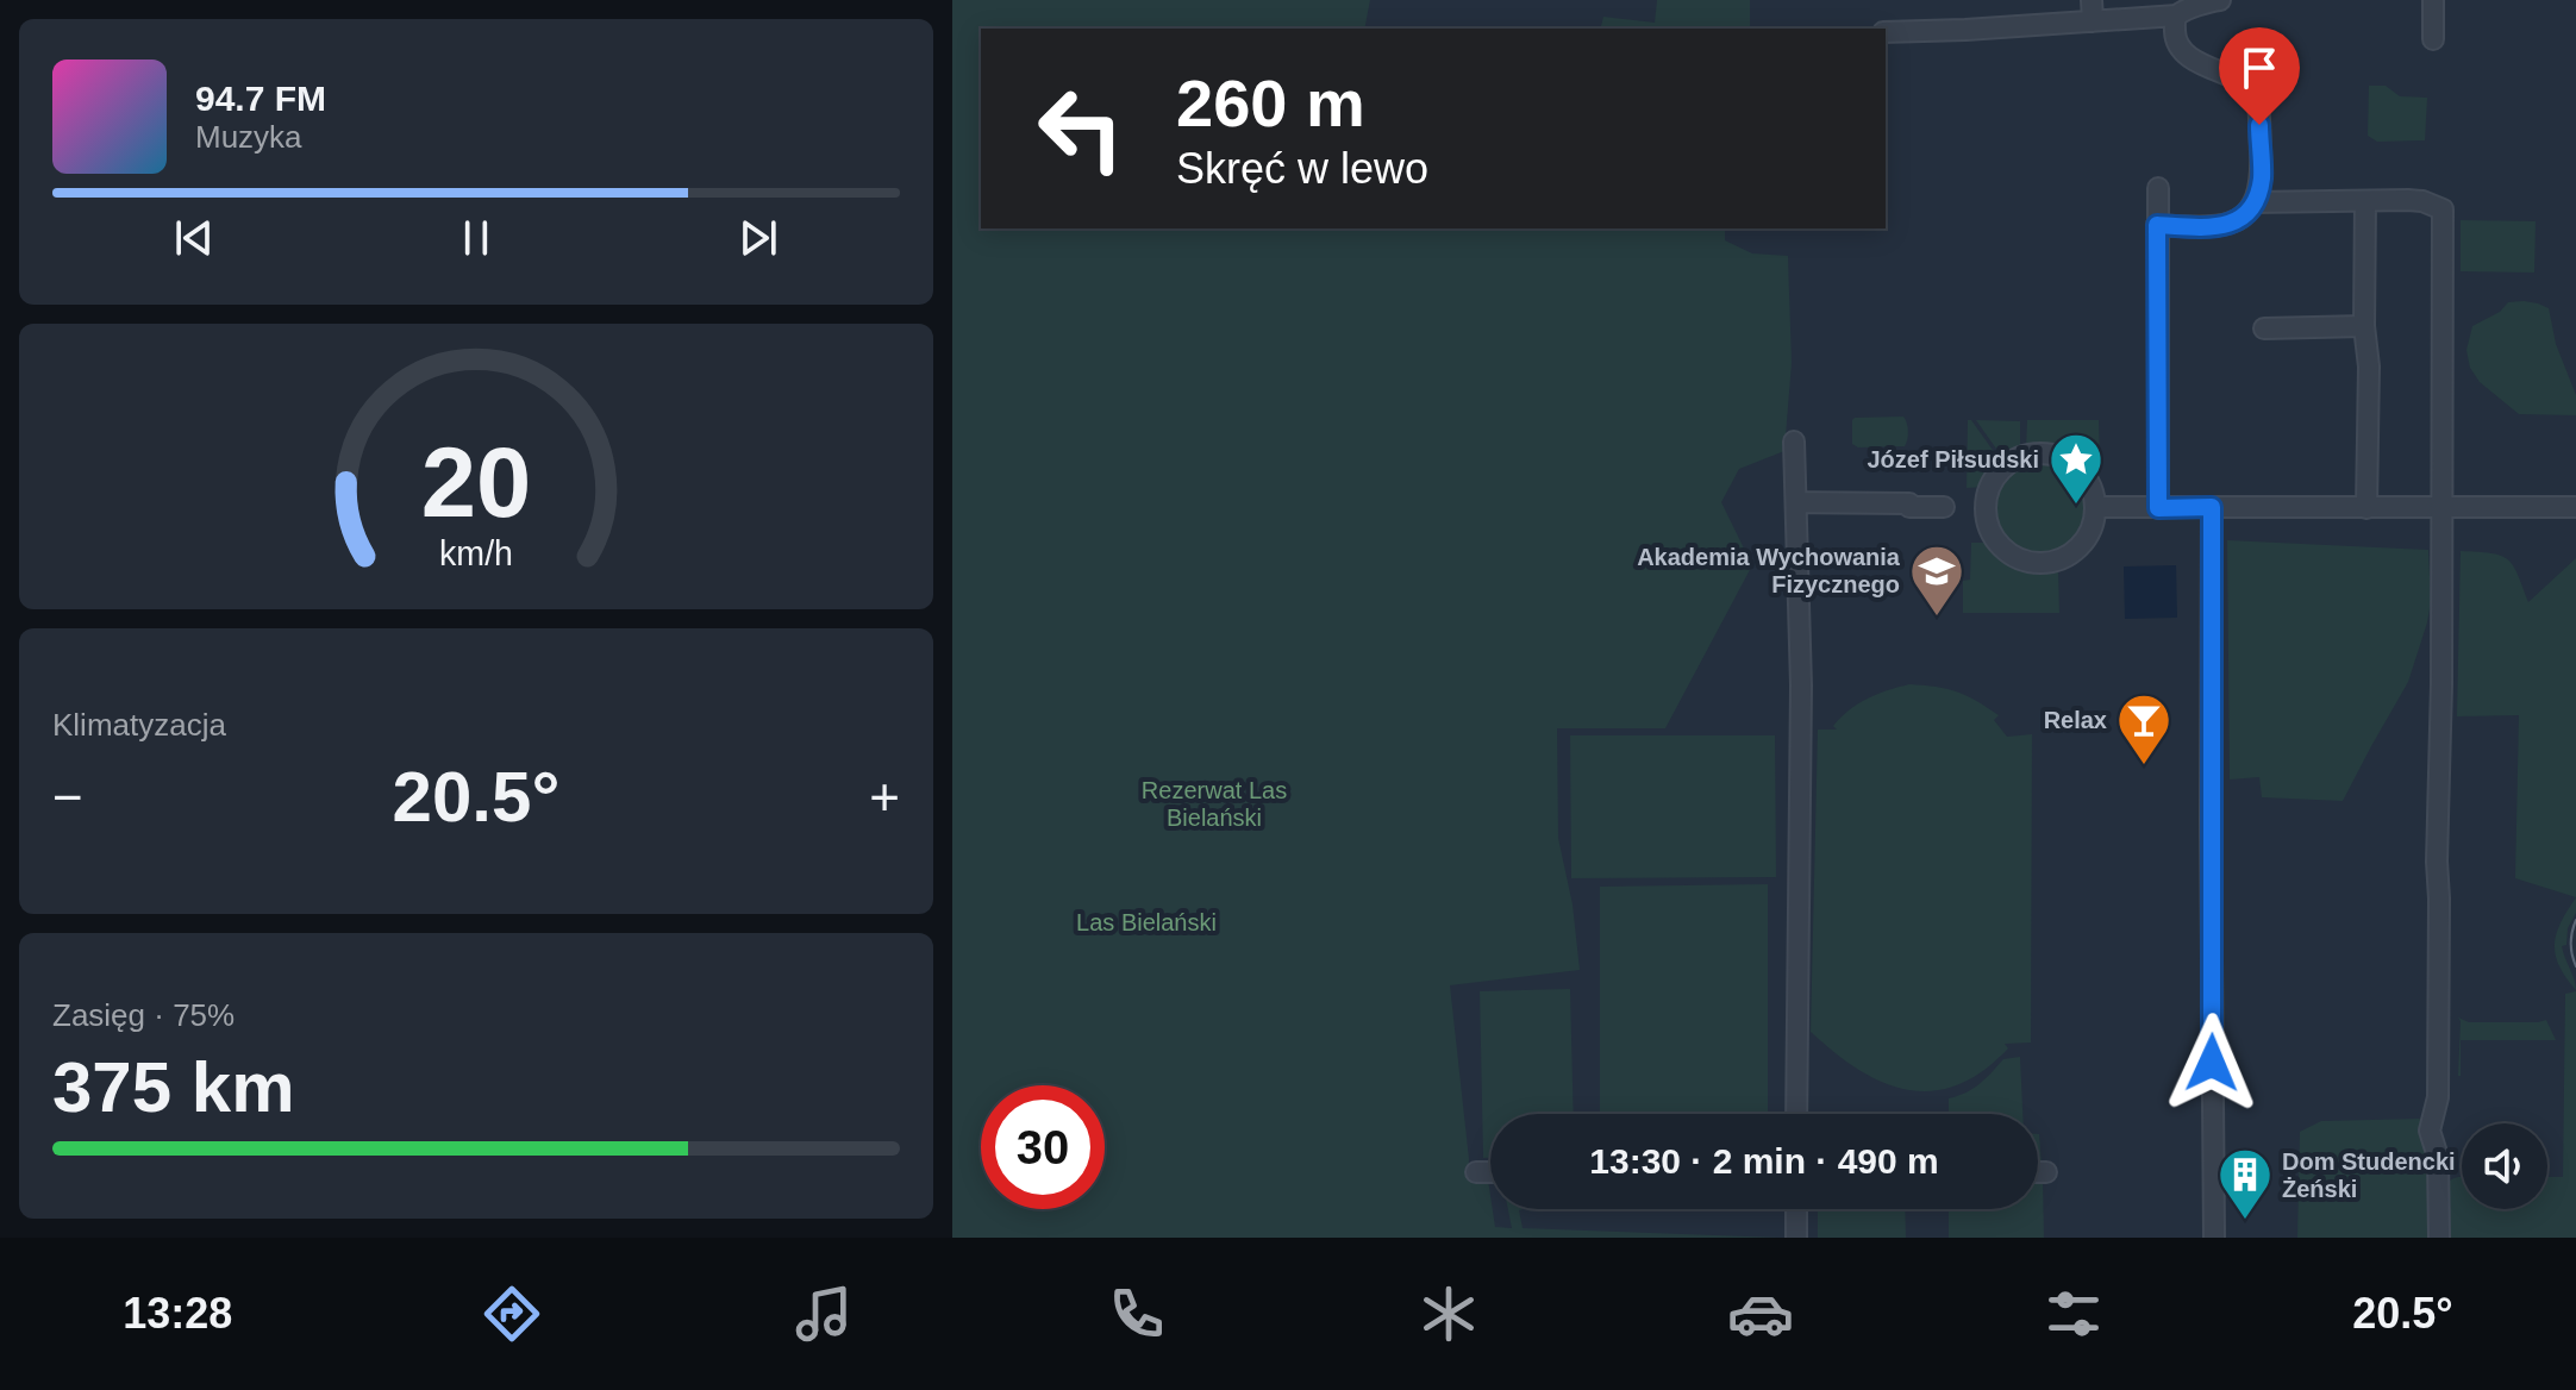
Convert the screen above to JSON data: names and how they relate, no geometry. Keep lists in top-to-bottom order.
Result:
{
  "parks": ["Rezerwat Las Bielański", "Las Bielański"],
  "places": {
    "place": ["Józef Piłsudski"],
    "school or university": ["Akademia Wychowania Fizycznego"],
    "bar": ["Relax"],
    "building": ["Dom Studencki Żeński"]
  },
  "page": {
    "turn": ["260 m", "Skręć w lewo"],
    "song": ["94.7 FM", "Muzyka"],
    "tile": [
      "Klimatyzacja",
      ["Zasięg · 75%", "375 km"]
    ],
    "heat": ["−", "20.5°", "+"],
    "limit": "30",
    "trip": "13:30 · 2 min · 490 m",
    "tabs": ["13:28", "20.5°"],
    "gauge": ["20", "km/h"]
  }
}
